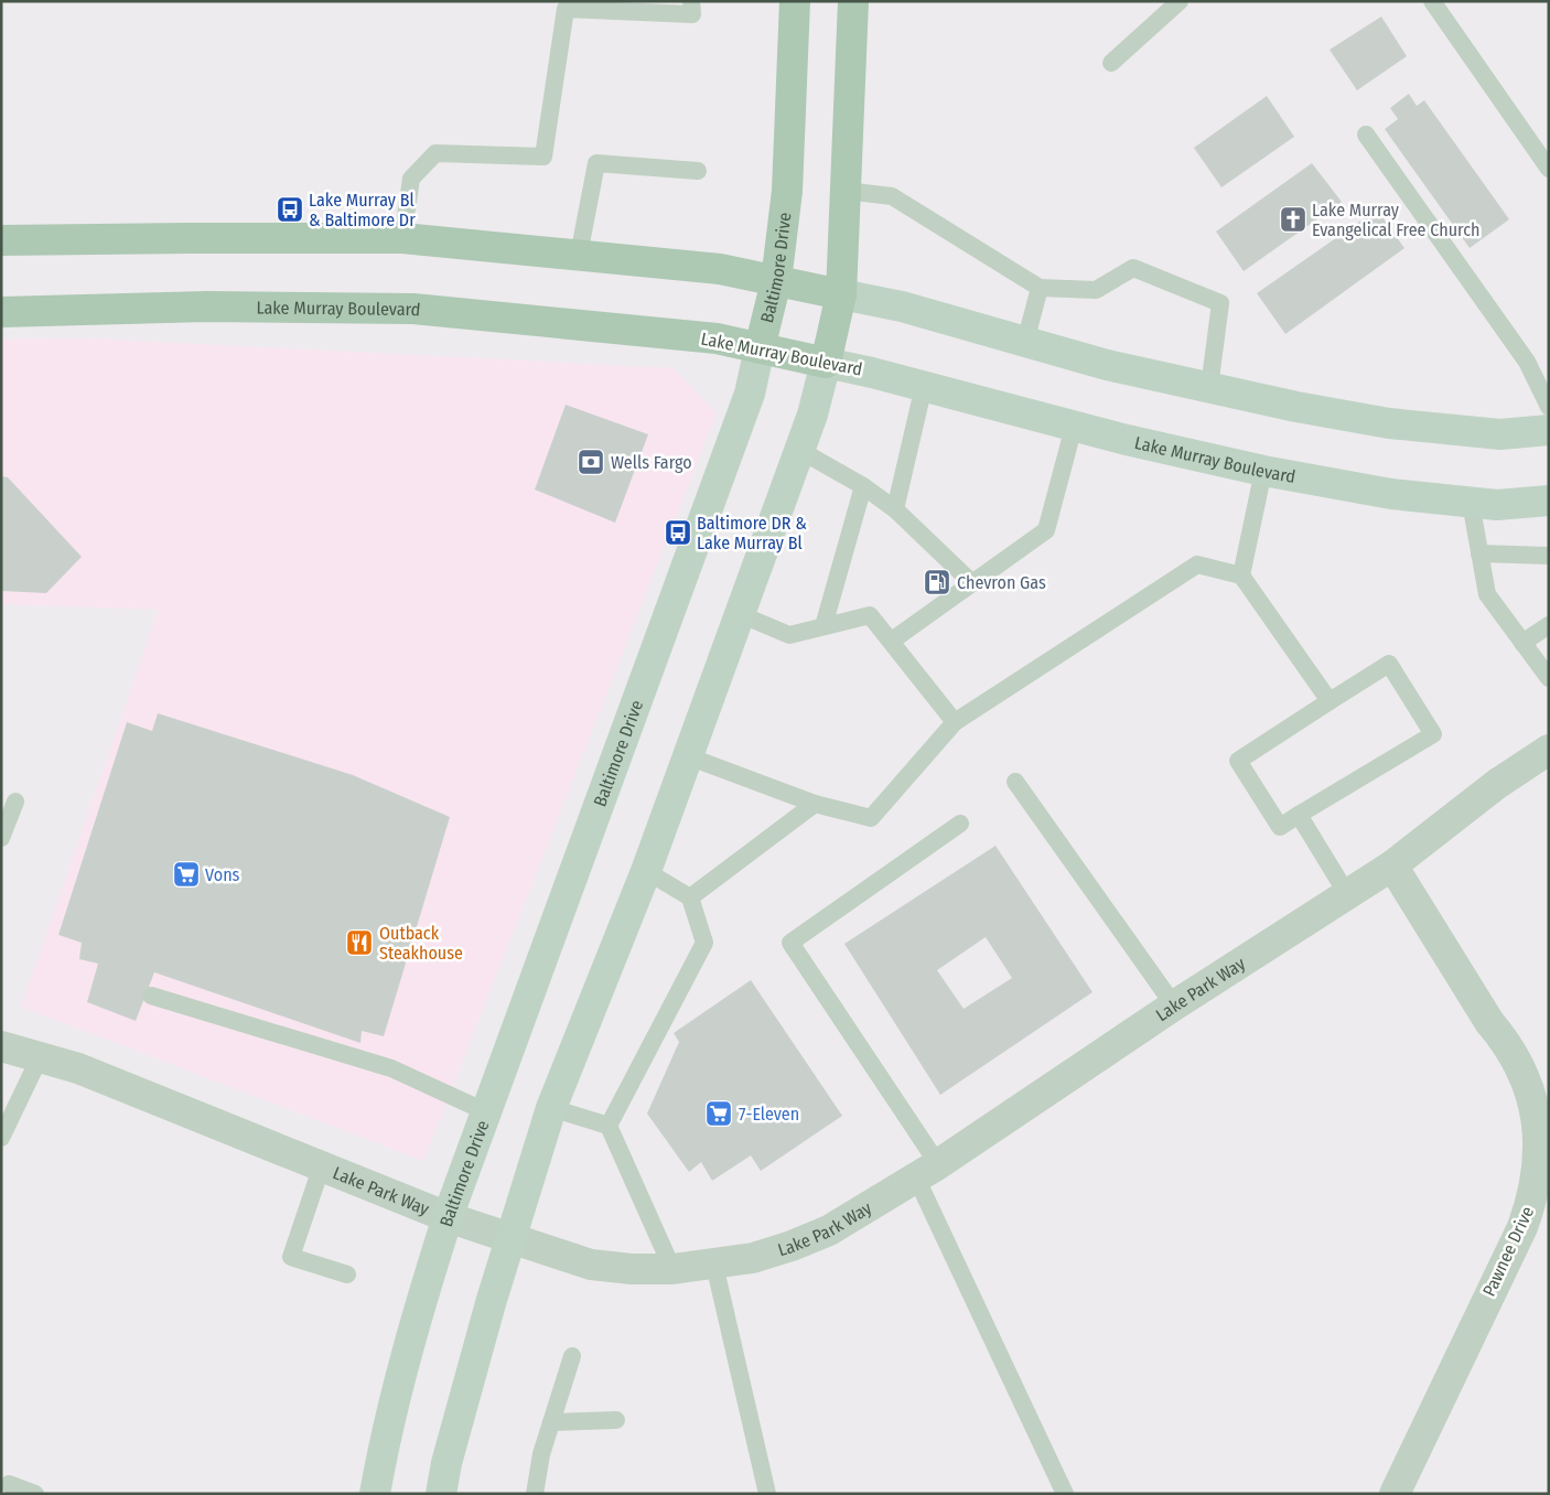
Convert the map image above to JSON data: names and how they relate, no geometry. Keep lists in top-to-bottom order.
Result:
{
  "streets": {
    "main road": ["Baltimore Drive", "Lake Murray Boulevard"],
    "street": ["Lake Park Way", "Pawnee Drive"]
  },
  "crossings": [
    ["Baltimore Drive", "Lake Murray Boulevard"],
    ["Baltimore Drive", "Lake Park Way"],
    ["Lake Park Way", "Pawnee Drive"]
  ],
  "places": {
    "bus stop": ["Lake Murray Bl & Baltimore Dr", "Baltimore DR & Lake Murray Bl"],
    "church": ["Lake Murray Evangelical Free Church"],
    "bank": ["Wells Fargo"],
    "fuel station": ["Chevron Gas"],
    "supermarket": ["Vons", "7-Eleven"],
    "restaurant": ["Outback Steakhouse"]
  }
}
